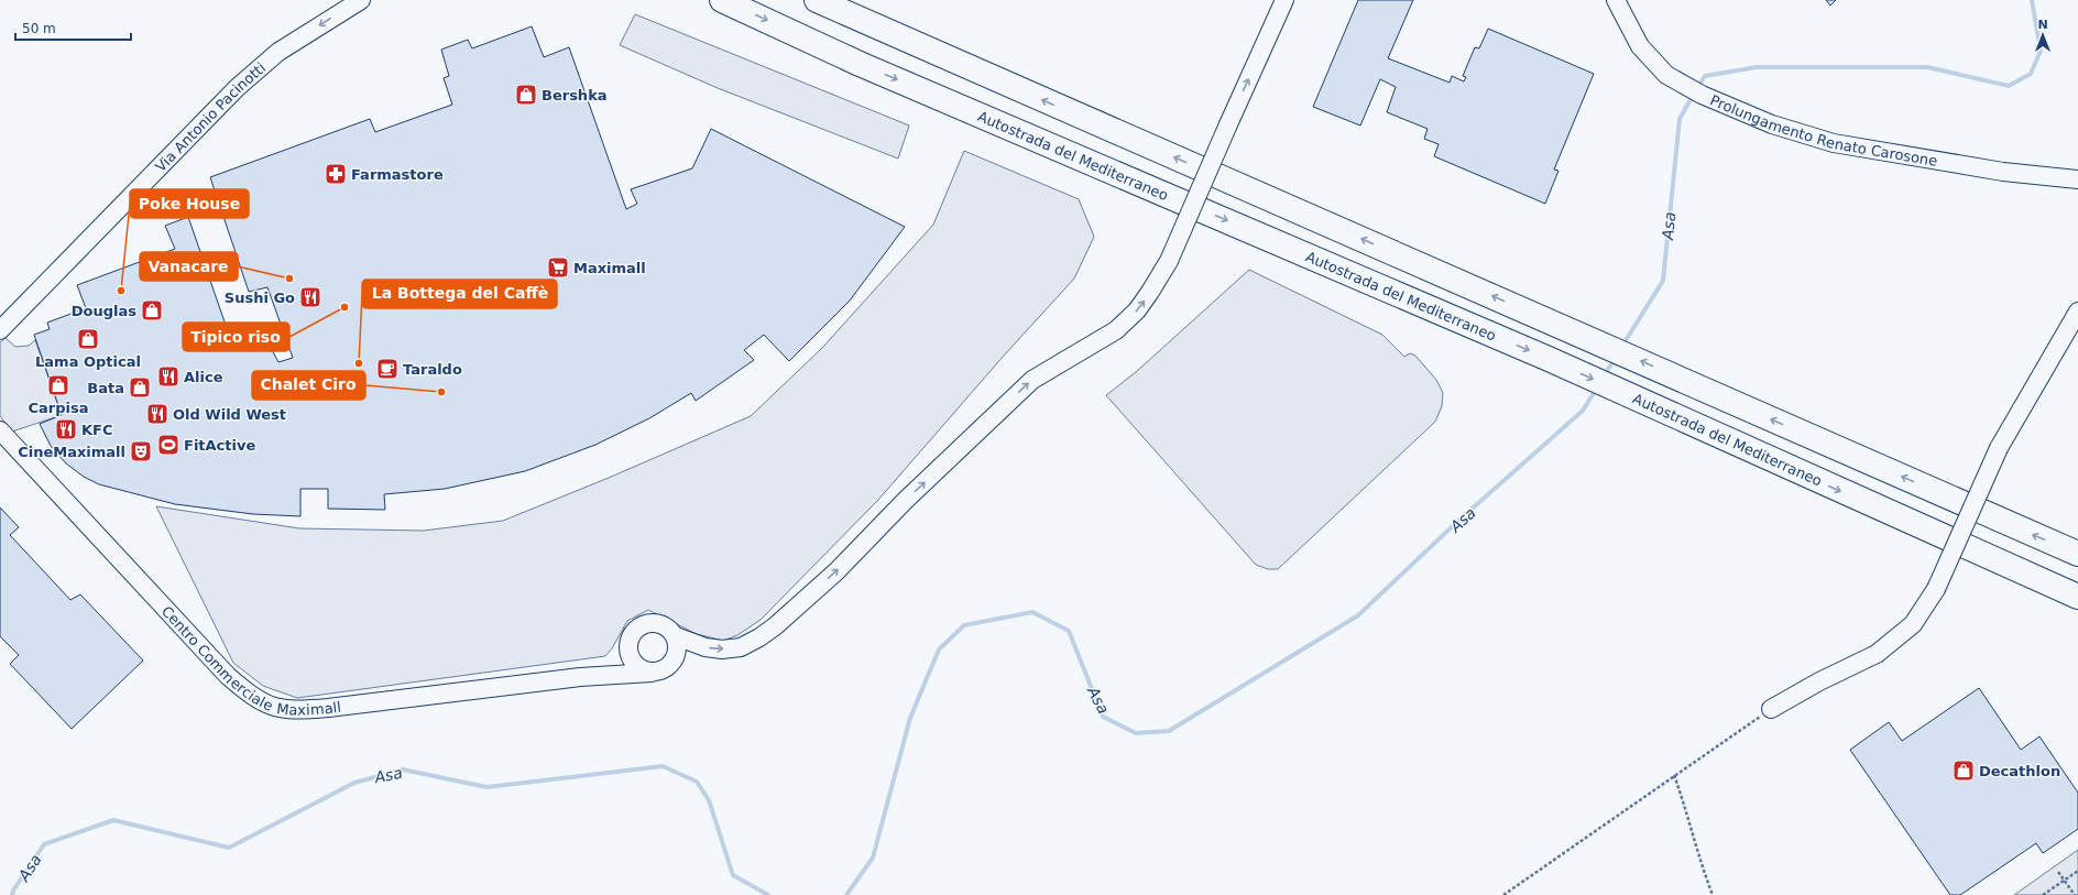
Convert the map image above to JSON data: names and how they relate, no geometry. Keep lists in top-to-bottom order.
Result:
{
  "streets": {
    "highway": ["Autostrada del Mediterraneo"],
    "street": ["Via Antonio Pacinotti", "Prolungamento Renato Carosone", "Centro Commerciale Maximall"]
  },
  "one_way": ["Via Antonio Pacinotti"],
  "water": ["Asa"],
  "places": {
    "shop": [
      "Bershka",
      "Douglas",
      "Lama Optical",
      "Carpisa",
      "Bata",
      "Decathlon"
    ],
    "pharmacy": ["Farmastore"],
    "supermarket": ["Maximall"],
    "other": [
      "Vanacare",
      "Poke House",
      "Tipico riso",
      "La Bottega del Caffè",
      "Chalet Ciro"
    ],
    "restaurant": [
      "Sushi Go",
      "Alice",
      "Old Wild West",
      "KFC"
    ],
    "cafe": ["Taraldo"],
    "sports": ["FitActive"],
    "theatre": ["CineMaximall"]
  },
  "scale_bar": "50 m",
  "north": "top"
}
